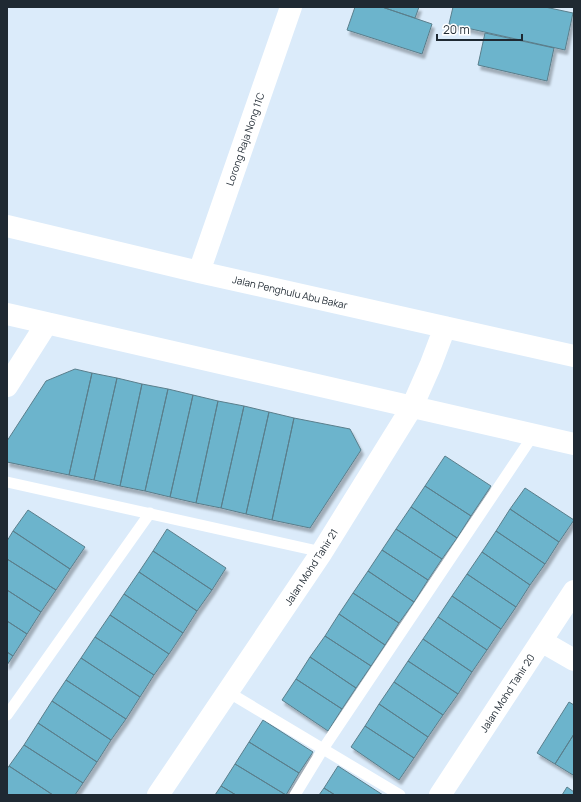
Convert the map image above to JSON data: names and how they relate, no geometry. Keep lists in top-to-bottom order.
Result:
{
  "streets": {
    "street": [
      "Lorong Raja Nong 11C",
      "Jalan Penghulu Abu Bakar",
      "Jalan Mohd Tahir 21",
      "Jalan Mohd Tahir 20"
    ]
  },
  "crossings": [
    ["Lorong Raja Nong 11C", "Jalan Penghulu Abu Bakar"],
    ["Jalan Penghulu Abu Bakar", "Jalan Mohd Tahir 21"]
  ],
  "scale_bar": "20 m"
}
